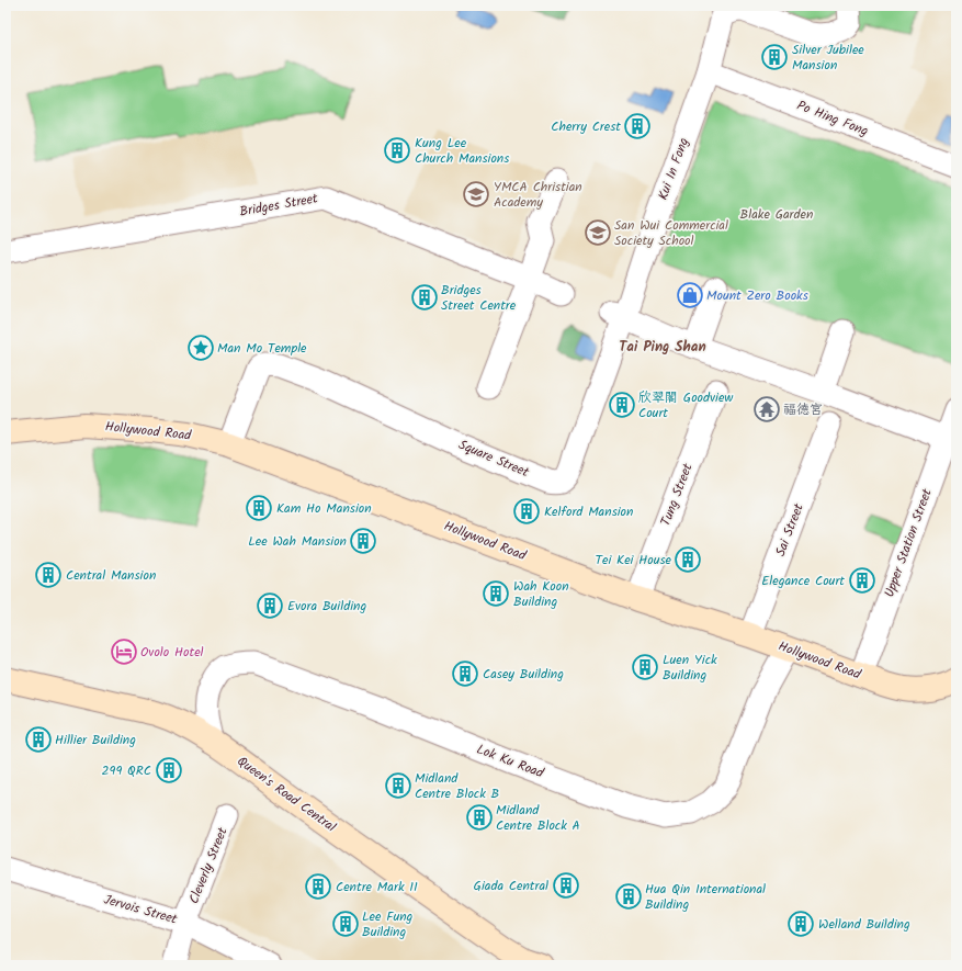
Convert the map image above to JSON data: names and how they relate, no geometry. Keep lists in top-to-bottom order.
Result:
{
  "streets": {
    "street": [
      "Po Hing Fong",
      "Kui In Fong",
      "Bridges Street",
      "Hollywood Road",
      "Square Street",
      "Tung Street",
      "Sai Street",
      "Upper Station Street",
      "Lok Ku Road",
      "Queen's Road Central",
      "Cleverly Street",
      "Jervois Street"
    ]
  },
  "crossings": [
    ["Po Hing Fong", "Kui In Fong"],
    ["Kui In Fong", "Square Street"],
    ["Hollywood Road", "Square Street"],
    ["Hollywood Road", "Tung Street"],
    ["Hollywood Road", "Sai Street"],
    ["Hollywood Road", "Upper Station Street"],
    ["Hollywood Road", "Lok Ku Road"],
    ["Lok Ku Road", "Queen's Road Central"],
    ["Cleverly Street", "Jervois Street"]
  ],
  "districts": ["Tai Ping Shan"],
  "parks": ["Blake Garden"],
  "places": {
    "building": [
      "Silver Jubilee Mansion",
      "Cherry Crest",
      "Kung Lee Church Mansions",
      "Bridges Street Centre",
      "欣翠閣 Goodview Court",
      "Kam Ho Mansion",
      "Kelford Mansion",
      "Lee Wah Mansion",
      "Tei Kei House",
      "Central Mansion",
      "Elegance Court",
      "Wah Koon Building",
      "Evora Building",
      "Luen Yick Building",
      "Casey Building",
      "Hillier Building",
      "299 QRC",
      "Midland Centre Block B",
      "Midland Centre Block A",
      "Giada Central",
      "Centre Mark II",
      "Hua Qin International Building",
      "Lee Fung Building",
      "Welland Building"
    ],
    "school or university": ["YMCA Christian Academy", "San Wui Commercial Society School"],
    "shop": ["Mount Zero Books"],
    "place": ["Man Mo Temple"],
    "temple": ["福德宮"],
    "hotel": ["Ovolo Hotel"]
  }
}
